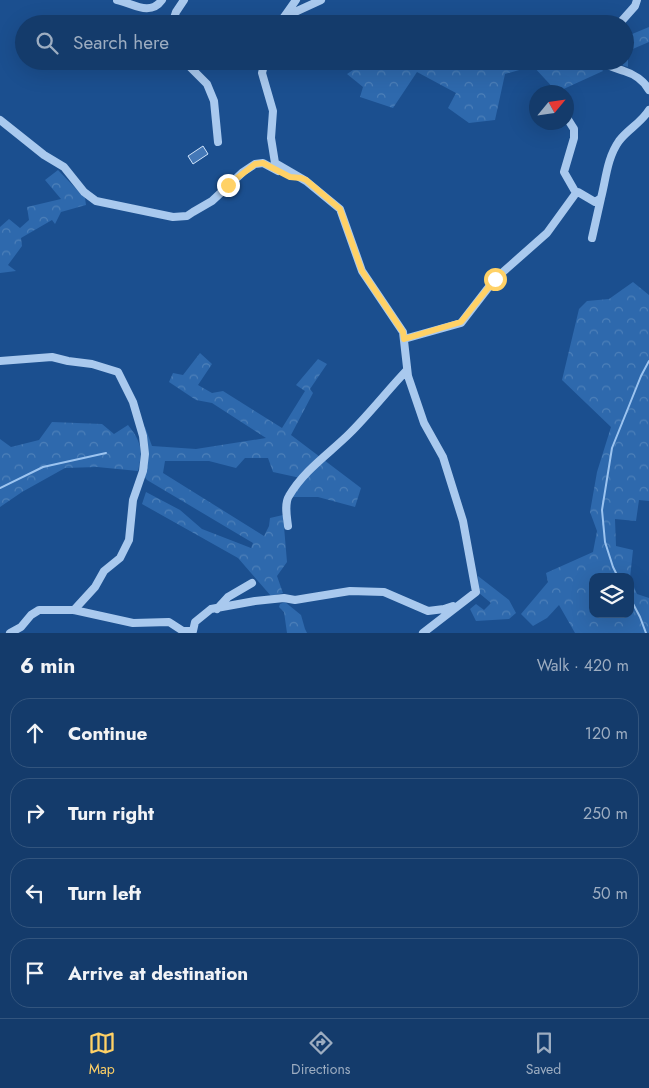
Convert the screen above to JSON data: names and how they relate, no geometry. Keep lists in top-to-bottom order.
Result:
{
  "north": "top right",
  "page": {
    "search": "Search here",
    "heading": ["6 min", "Walk · 420 m"],
    "list": [
      ["Continue", "120 m"],
      ["Turn right", "250 m"],
      ["Turn left", "50 m"],
      "Arrive at destination"
    ],
    "nav": ["Map", "Directions", "Saved"]
  }
}
